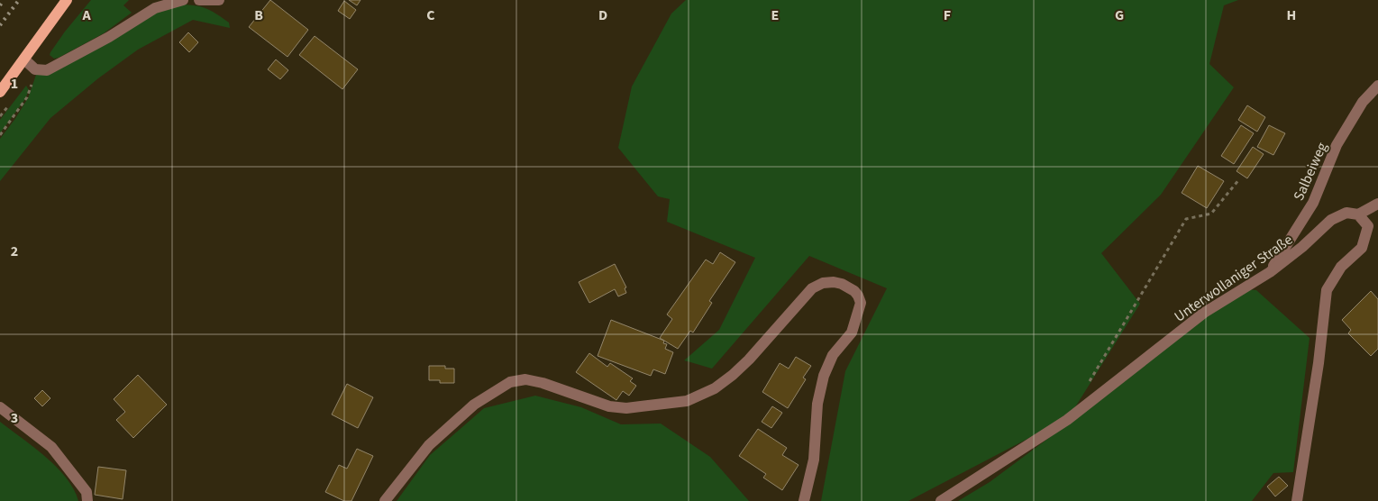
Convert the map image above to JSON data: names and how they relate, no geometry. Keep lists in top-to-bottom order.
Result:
{
  "streets": {
    "street": ["Salbeiweg", "Unterwollaniger Straße"]
  },
  "crossings": [
    ["Salbeiweg", "Unterwollaniger Straße"]
  ],
  "grid": {
    "columns": [
      "A",
      "B",
      "C",
      "D",
      "E",
      "F",
      "G",
      "H"
    ],
    "rows": ["1", "2", "3"]
  }
}
